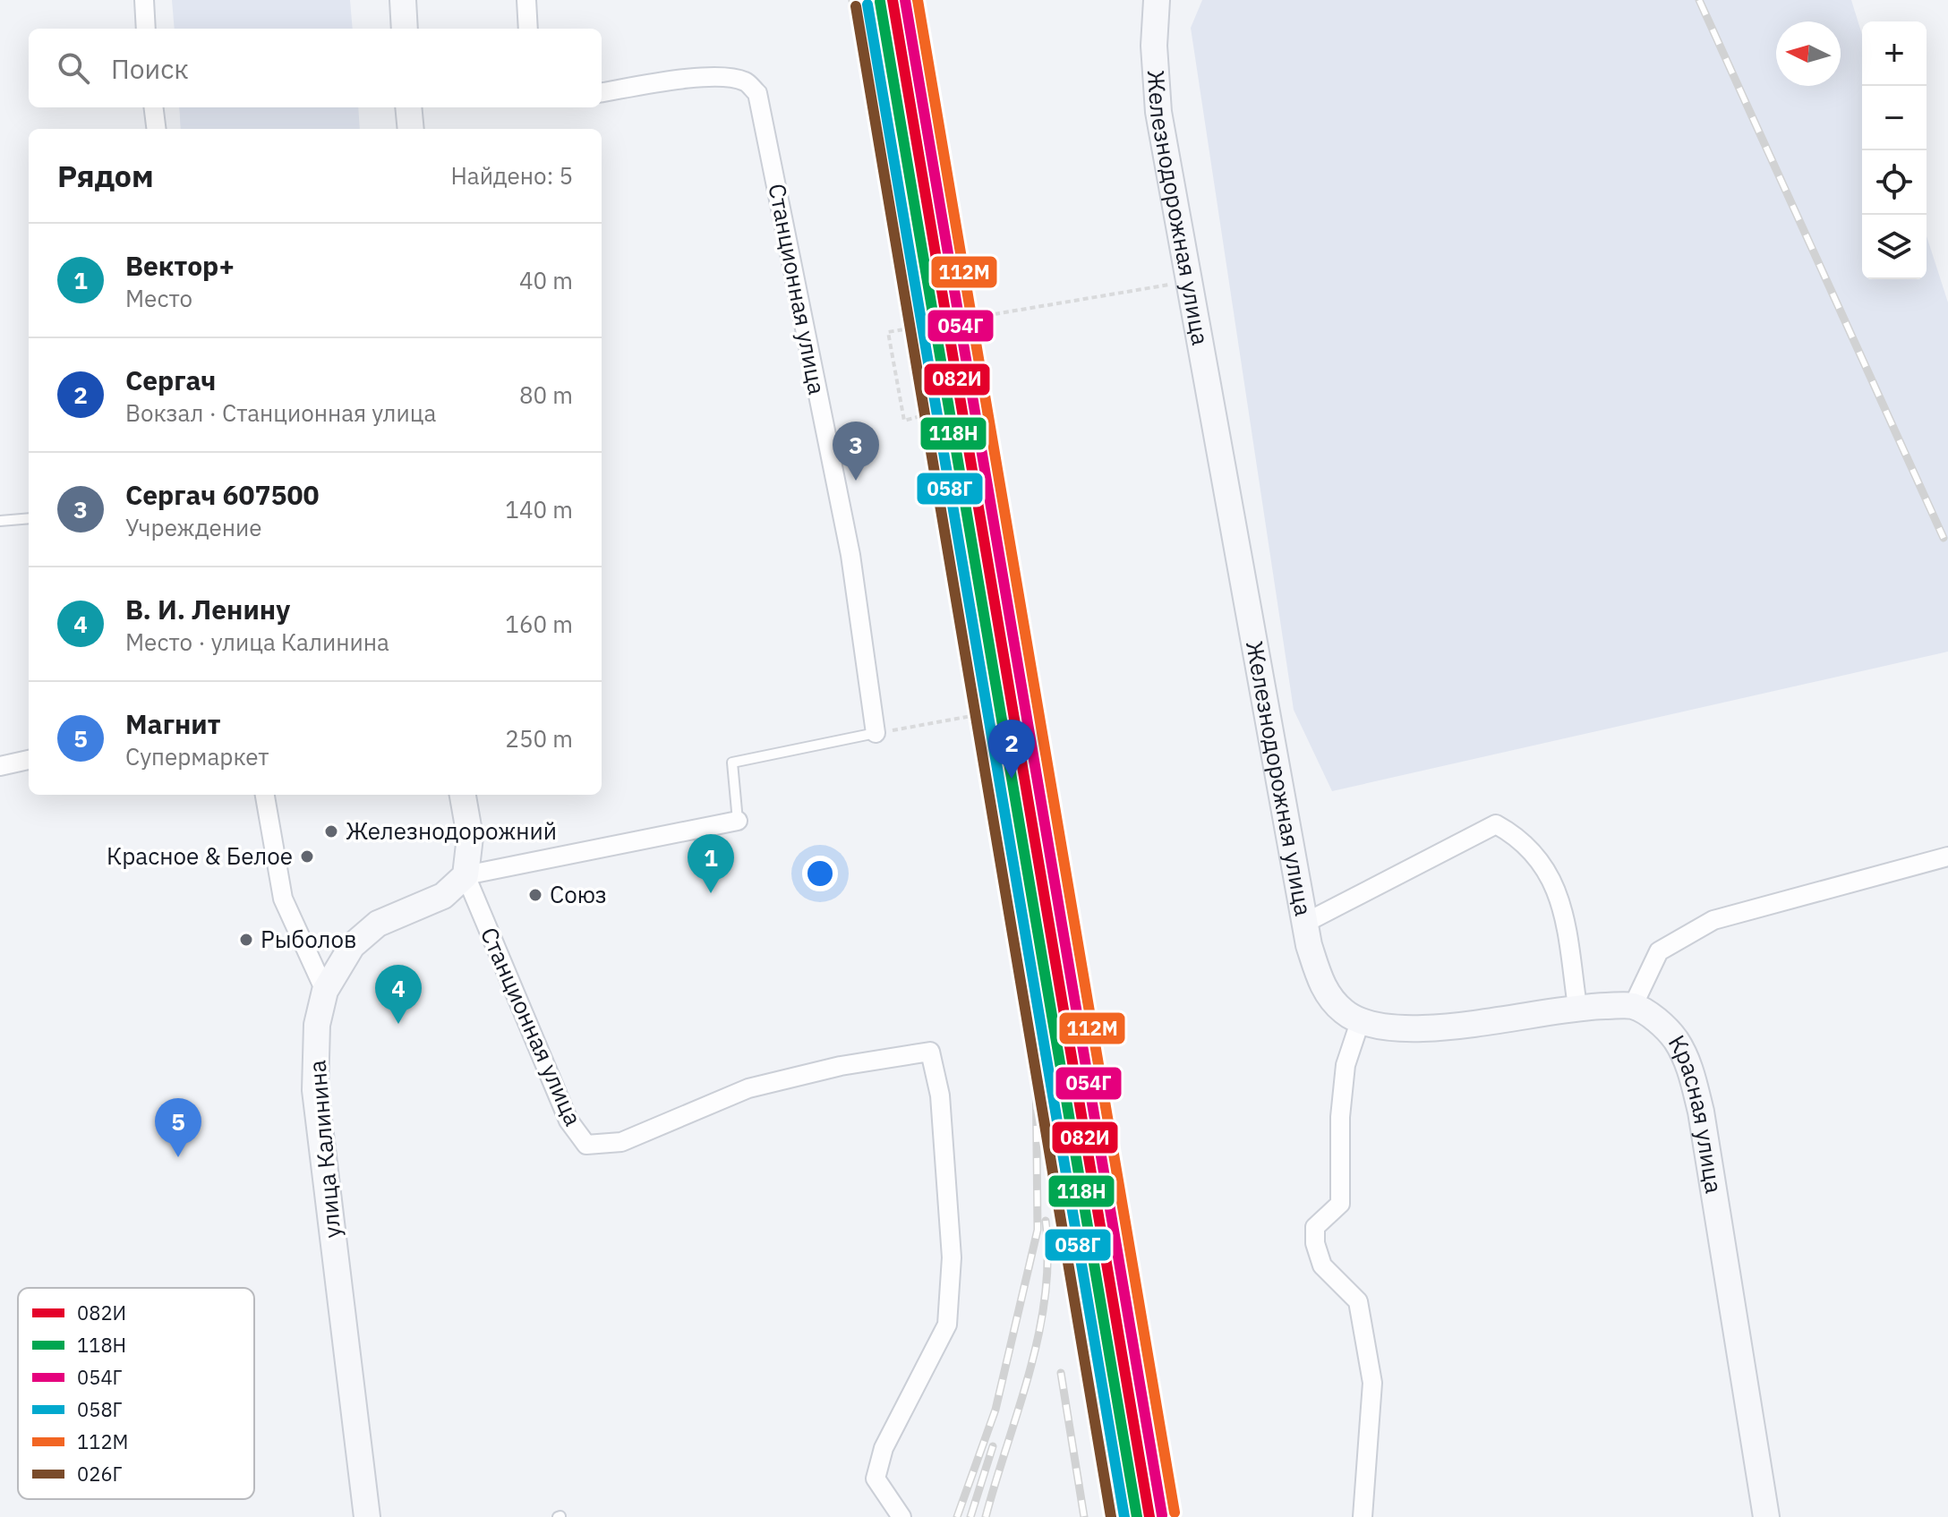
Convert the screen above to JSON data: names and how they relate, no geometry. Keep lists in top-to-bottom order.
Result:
{
  "streets": {
    "street": [
      "Железнодорожная улица",
      "Станционная улица",
      "Красная улица",
      "улица Калинина"
    ]
  },
  "crossings": [
    ["Станционная улица", "улица Калинина"]
  ],
  "places": [
    "Железнодорожний",
    "Красное & Белое",
    "Союз",
    "Рыболов"
  ],
  "lines": [
    "transit line 082И",
    "transit line 054Г",
    "transit line 112М",
    "transit line 118Н",
    "transit line 058Г",
    "transit line 026Г"
  ],
  "legend": [
    "082И",
    "118Н",
    "054Г",
    "058Г",
    "112М",
    "026Г"
  ],
  "north": "left",
  "page": {
    "map_buttons": ["+", "−"],
    "search": "Поиск",
    "heading": ["Рядом", "Найдено: 5"],
    "list": [
      {
        "mark": "1",
        "name": "Вектор+",
        "note": "Место",
        "value": "40 m"
      },
      {
        "mark": "2",
        "name": "Сергач",
        "note": "Вокзал · Станционная улица",
        "value": "80 m"
      },
      {
        "mark": "3",
        "name": "Сергач 607500",
        "note": "Учреждение",
        "value": "140 m"
      },
      {
        "mark": "4",
        "name": "В. И. Ленину",
        "note": "Место · улица Калинина",
        "value": "160 m"
      },
      {
        "mark": "5",
        "name": "Магнит",
        "note": "Супермаркет",
        "value": "250 m"
      }
    ],
    "pins": [
      "3",
      "2",
      "1",
      "4",
      "5"
    ]
  }
}
